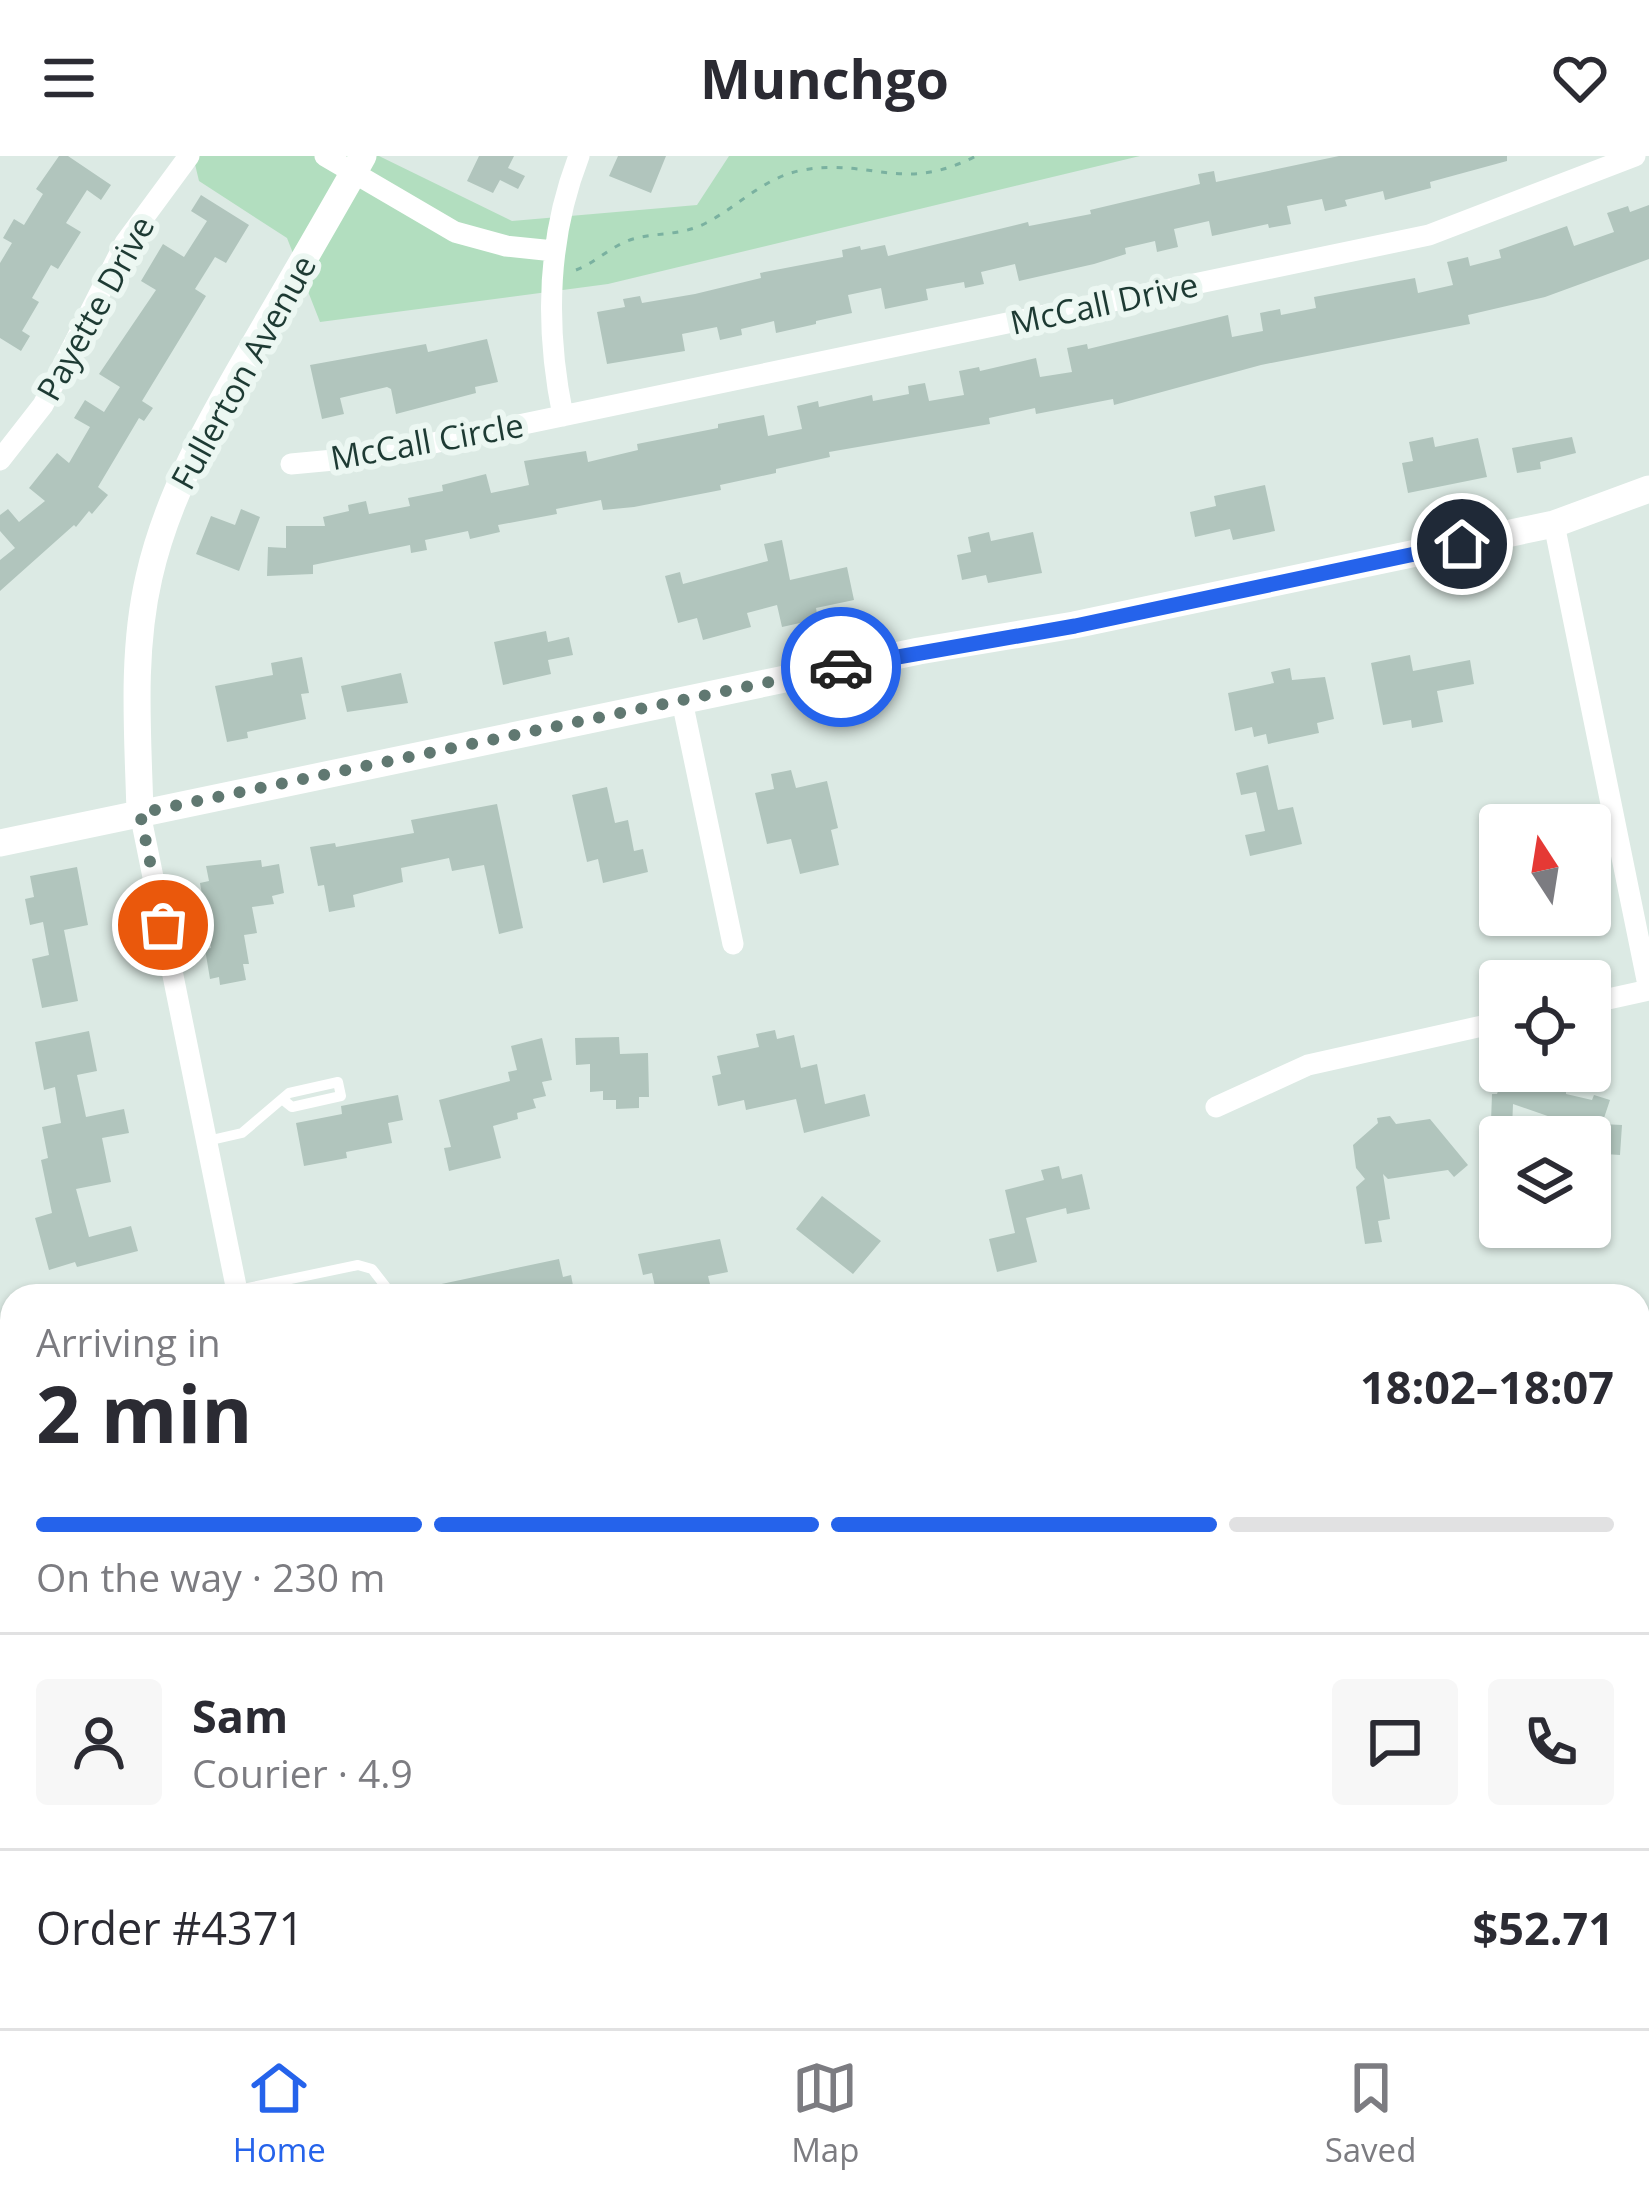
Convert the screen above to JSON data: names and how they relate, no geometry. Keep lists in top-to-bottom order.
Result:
{
  "streets": {
    "street": [
      "McCall Drive",
      "Payette Drive",
      "Fullerton Avenue",
      "McCall Circle"
    ]
  },
  "crossings": [
    ["McCall Drive", "McCall Circle"]
  ],
  "north": "top",
  "page": {
    "header": "Munchgo",
    "heading": ["2 min", "Arriving in", "18:02–18:07"],
    "panel": [
      "Sam",
      "Courier · 4.9",
      "Order #4371",
      "$52.71"
    ],
    "bar": "On the way · 230 m",
    "tabs": ["Home", "Map", "Saved"]
  }
}
